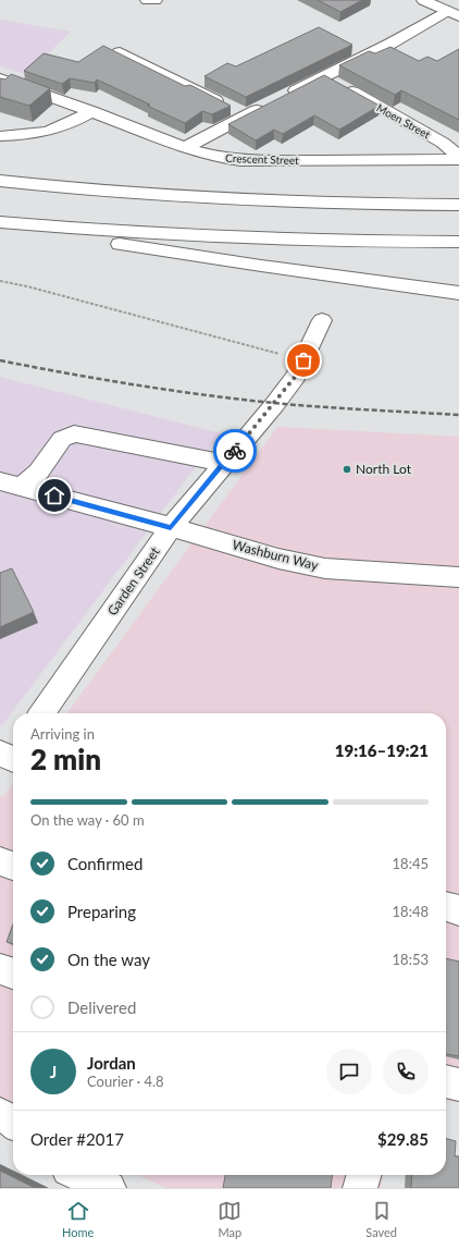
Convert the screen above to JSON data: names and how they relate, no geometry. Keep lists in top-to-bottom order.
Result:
{
  "streets": {
    "main road": [
      "Moen Street",
      "Crescent Street",
      "Washburn Way",
      "Garden Street"
    ]
  },
  "crossings": [
    ["Moen Street", "Crescent Street"],
    ["Washburn Way", "Garden Street"]
  ],
  "places": ["North Lot"],
  "page": {
    "heading": ["2 min", "Arriving in", "19:16–19:21"],
    "panel": [
      "Jordan",
      "Courier · 4.8",
      "Order #2017",
      "$29.85"
    ],
    "bar": "On the way · 60 m",
    "list": [
      ["Confirmed", "18:45"],
      ["Preparing", "18:48"],
      ["On the way", "18:53"],
      "Delivered"
    ],
    "round": "J",
    "tabs": ["Home", "Map", "Saved"]
  }
}
